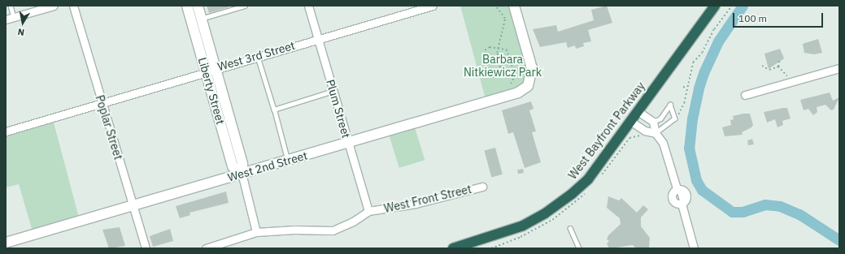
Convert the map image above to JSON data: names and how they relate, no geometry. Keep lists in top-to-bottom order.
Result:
{
  "streets": {
    "highway": ["West Bayfront Parkway"],
    "street": [
      "West 3rd Street",
      "Liberty Street",
      "Plum Street",
      "Poplar Street",
      "West 2nd Street",
      "West Front Street"
    ]
  },
  "crossings": [
    ["West 3rd Street", "Liberty Street"],
    ["West 3rd Street", "Plum Street"],
    ["West 3rd Street", "Poplar Street"],
    ["Liberty Street", "West 2nd Street"],
    ["Liberty Street", "West Front Street"],
    ["Plum Street", "West 2nd Street"],
    ["Plum Street", "West Front Street"],
    ["Poplar Street", "West 2nd Street"]
  ],
  "parks": ["Barbara Nitkiewicz Park"],
  "scale_bar": "100 m",
  "north": "bottom"
}
